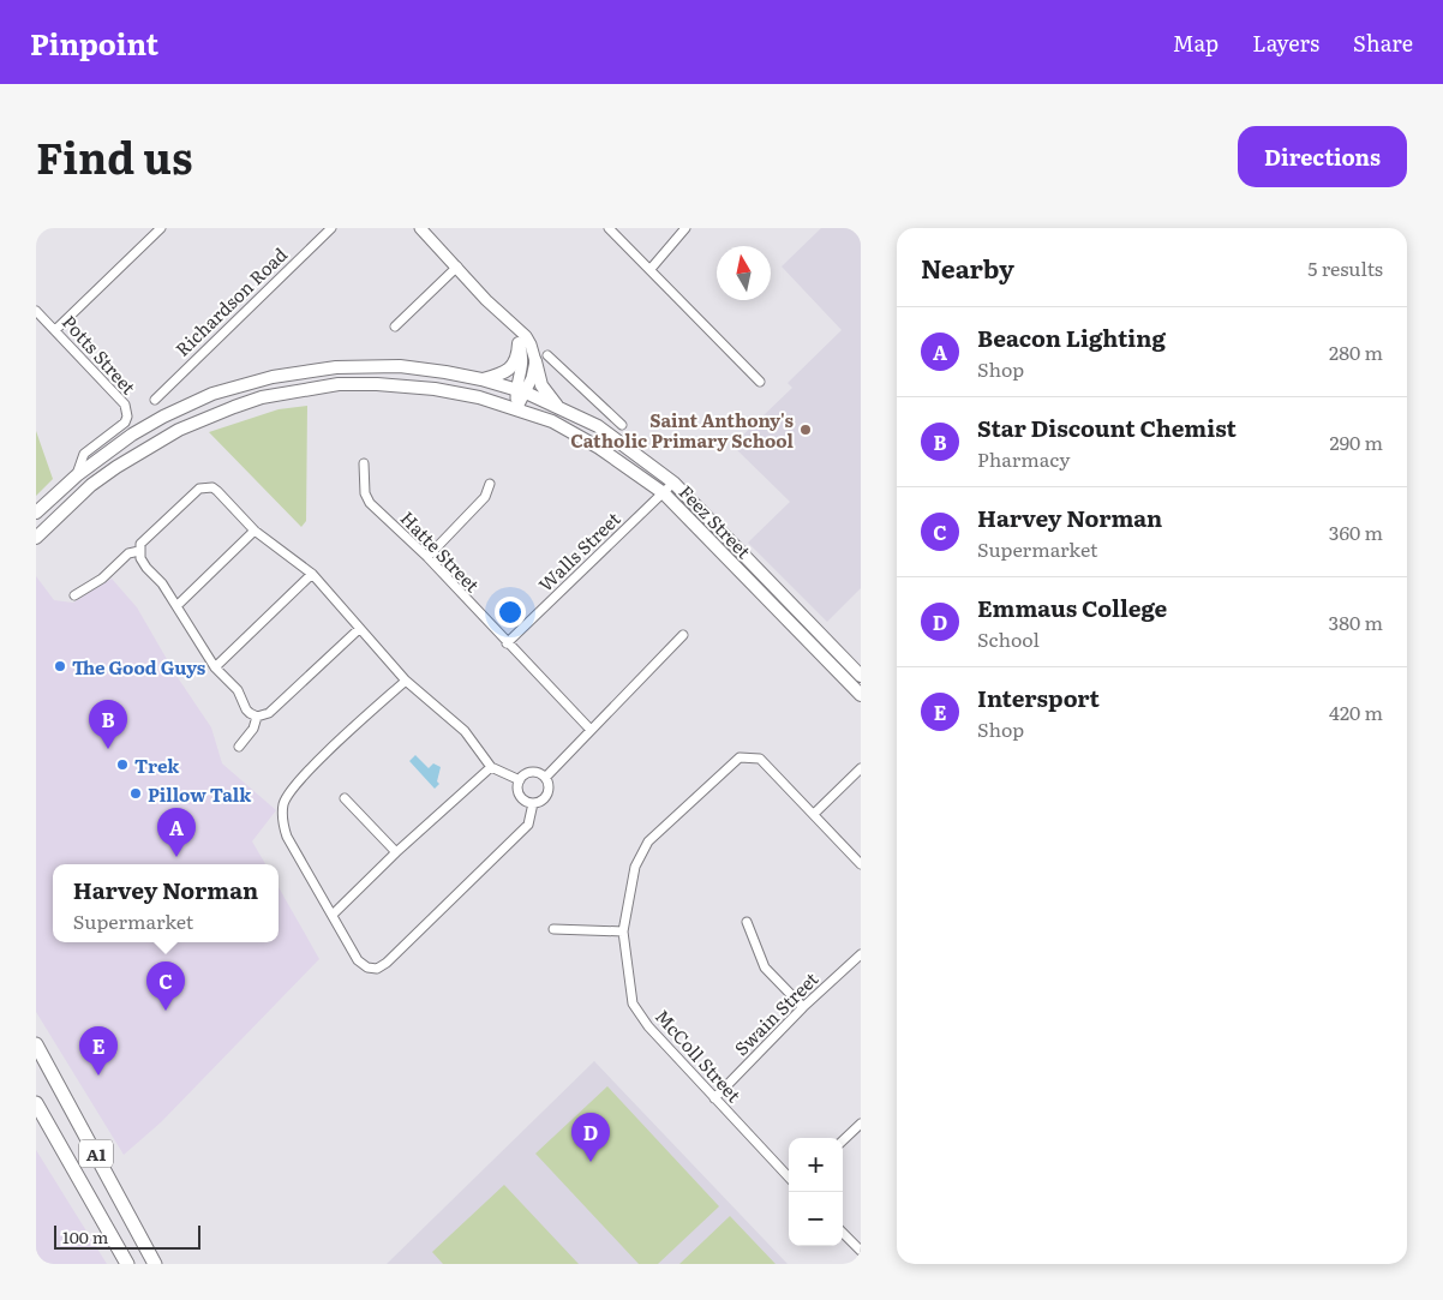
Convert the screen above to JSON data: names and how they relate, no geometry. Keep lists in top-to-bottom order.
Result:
{
  "streets": {
    "highway": ["A1"],
    "main road": ["Feez Street"],
    "street": [
      "Richardson Road",
      "Potts Street",
      "Hatte Street",
      "Walls Street",
      "Swain Street",
      "McColl Street"
    ]
  },
  "crossings": [
    ["Potts Street", "Feez Street"],
    ["Feez Street", "Walls Street"],
    ["Hatte Street", "Walls Street"],
    ["Swain Street", "McColl Street"]
  ],
  "places": [
    "Saint Anthony's Catholic Primary School",
    "The Good Guys",
    "Trek",
    "Pillow Talk"
  ],
  "scale_bar": "100 m",
  "north": "top",
  "page": {
    "header": "Pinpoint",
    "nav": ["Map", "Layers", "Share"],
    "title": "Find us",
    "buttons": "Directions",
    "heading": ["Nearby", "5 results"],
    "list": [
      {
        "mark": "A",
        "name": "Beacon Lighting",
        "note": "Shop",
        "value": "280 m"
      },
      {
        "mark": "B",
        "name": "Star Discount Chemist",
        "note": "Pharmacy",
        "value": "290 m"
      },
      {
        "mark": "C",
        "name": "Harvey Norman",
        "note": "Supermarket",
        "value": "360 m"
      },
      {
        "mark": "D",
        "name": "Emmaus College",
        "note": "School",
        "value": "380 m"
      },
      {
        "mark": "E",
        "name": "Intersport",
        "note": "Shop",
        "value": "420 m"
      }
    ],
    "pins": [
      "B",
      "A",
      "C",
      "E",
      "D"
    ],
    "popup": ["Harvey Norman", "Supermarket"],
    "map_buttons": ["+", "−"],
    "scale": "100 m"
  }
}
